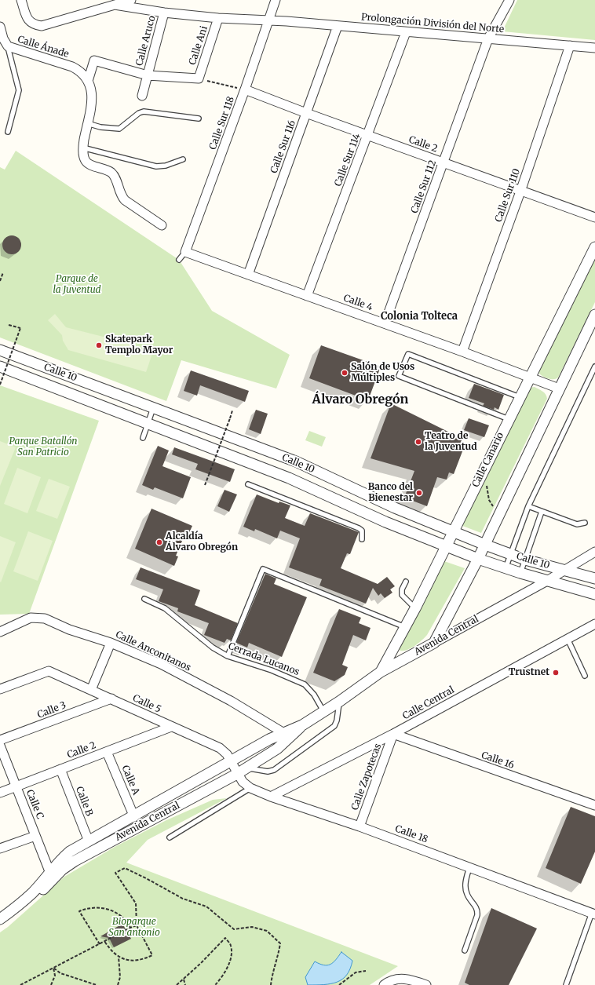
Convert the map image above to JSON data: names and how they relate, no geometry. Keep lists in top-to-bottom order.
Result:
{
  "streets": {
    "street": [
      "Prolongación División del Norte",
      "Calle Aruco",
      "Calle Ani",
      "Calle Ánade",
      "Calle Sur 118",
      "Calle 2",
      "Calle Sur 116",
      "Calle Sur 114",
      "Calle Sur 112",
      "Calle Sur 110",
      "Calle 4",
      "Calle 10",
      "Calle Canario",
      "Avenida Central",
      "Calle Anconitanos",
      "Calle Central",
      "Calle 5",
      "Calle 3",
      "Calle 16",
      "Calle Zapotecas",
      "Calle A",
      "Calle B",
      "Calle C",
      "Calle 18"
    ],
    "lane": ["Cerrada Lucanos"]
  },
  "crossings": [
    ["Prolongación División del Norte", "Calle Aruco"],
    ["Prolongación División del Norte", "Calle Ani"],
    ["Prolongación División del Norte", "Calle Sur 118"],
    ["Prolongación División del Norte", "Calle Sur 116"],
    ["Prolongación División del Norte", "Calle Sur 114"],
    ["Prolongación División del Norte", "Calle Sur 112"],
    ["Prolongación División del Norte", "Calle Sur 110"],
    ["Calle Sur 118", "Calle 2"],
    ["Calle Sur 118", "Calle 4"],
    ["Calle 2", "Calle Sur 116"],
    ["Calle 2", "Calle Sur 114"],
    ["Calle 2", "Calle Sur 112"],
    ["Calle 2", "Calle Sur 110"],
    ["Calle 2", "Calle 5"],
    ["Calle 2", "Calle A"],
    ["Calle 2", "Calle B"],
    ["Calle 2", "Calle C"],
    ["Calle Sur 116", "Calle 4"],
    ["Calle Sur 114", "Calle 4"],
    ["Calle Sur 112", "Calle 4"],
    ["Calle Sur 110", "Calle 4"],
    ["Calle 4", "Calle Canario"],
    ["Calle 10", "Calle Canario"],
    ["Calle 10", "Avenida Central"],
    ["Calle Canario", "Avenida Central"],
    ["Avenida Central", "Calle Anconitanos"],
    ["Avenida Central", "Cerrada Lucanos"],
    ["Avenida Central", "Calle 5"],
    ["Avenida Central", "Calle A"],
    ["Avenida Central", "Calle B"],
    ["Avenida Central", "Calle C"],
    ["Avenida Central", "Calle 18"],
    ["Calle Central", "Calle 16"],
    ["Calle Central", "Calle Zapotecas"],
    ["Calle Central", "Calle 18"],
    ["Calle 5", "Calle 3"],
    ["Calle 5", "Calle 18"],
    ["Calle 16", "Calle Zapotecas"],
    ["Calle Zapotecas", "Calle 18"]
  ],
  "districts": ["Colonia Tolteca", "Álvaro Obregón"],
  "parks": ["Parque de la Juventud", "Parque Batallón San Patricio", "Bioparque San antonio"],
  "places": [
    "Skatepark Templo Mayor",
    "Salón de Usos Múltiples",
    "Teatro de la Juventud",
    "Banco del Bienestar",
    "Alcaldía Álvaro Obregón",
    "Trustnet"
  ]
}
